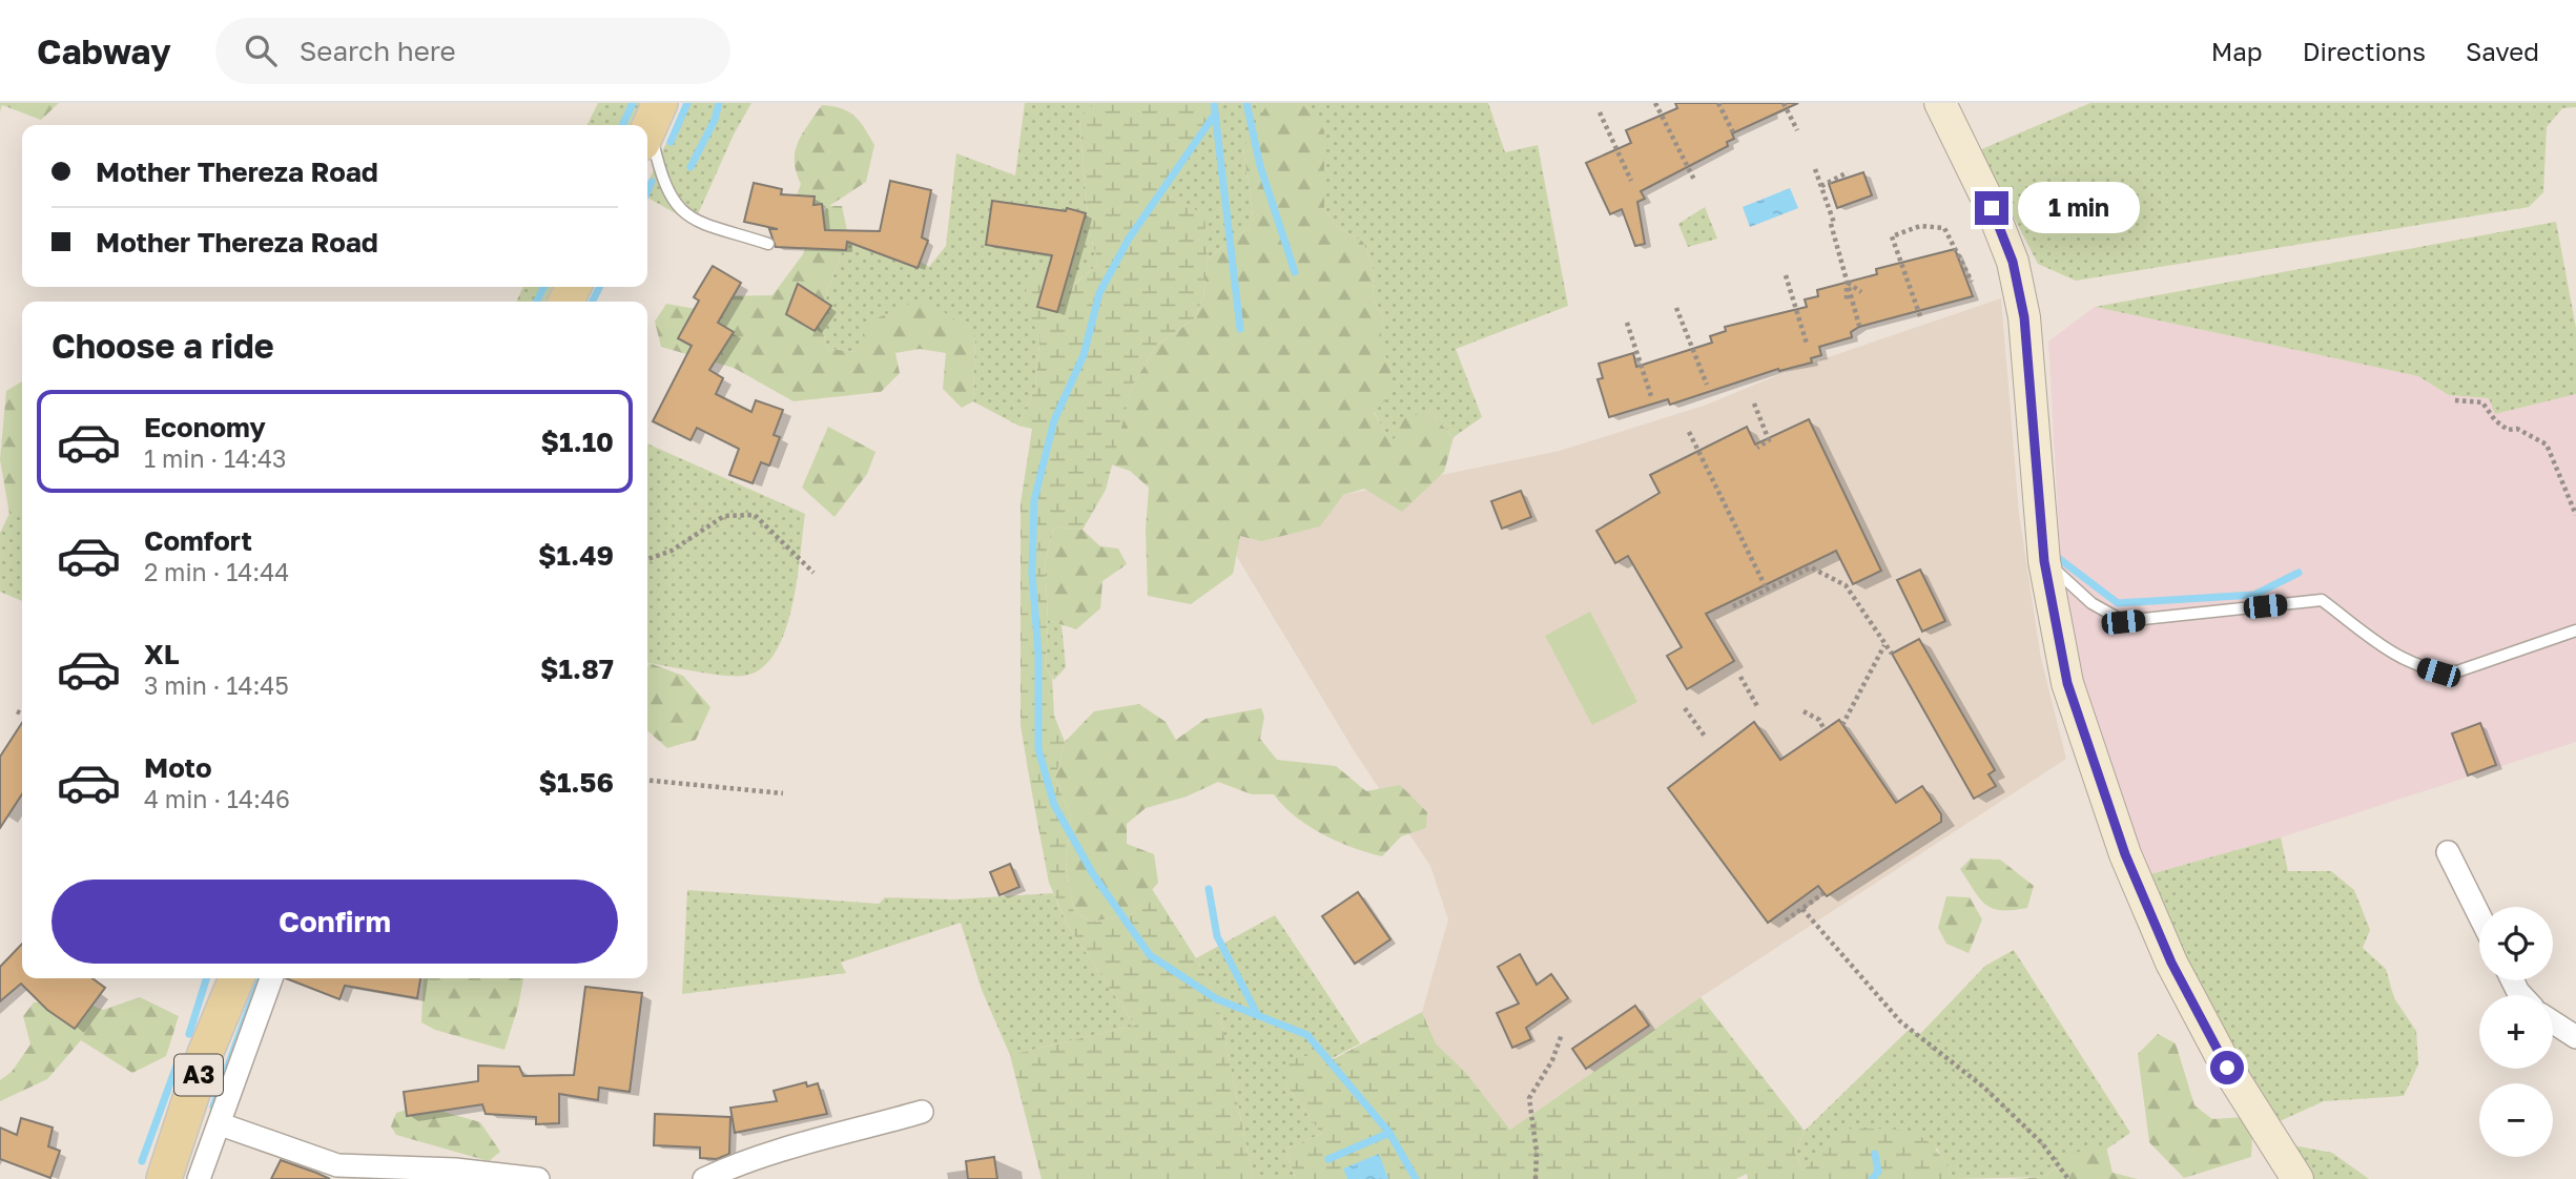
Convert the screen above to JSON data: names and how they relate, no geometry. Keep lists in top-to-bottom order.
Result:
{
  "streets": {
    "main road": ["A3"]
  },
  "page": {
    "header": "Cabway",
    "search": "Search here",
    "nav": ["Map", "Directions", "Saved"],
    "banner": ["Mother Thereza Road", "Mother Thereza Road"],
    "bubble": "1 min",
    "heading": "Choose a ride",
    "list": [
      {
        "name": "Economy",
        "note": "1 min · 14:43",
        "value": "$1.10"
      },
      {
        "name": "Comfort",
        "note": "2 min · 14:44",
        "value": "$1.49"
      },
      {
        "name": "XL",
        "note": "3 min · 14:45",
        "value": "$1.87"
      },
      {
        "name": "Moto",
        "note": "4 min · 14:46",
        "value": "$1.56"
      }
    ],
    "buttons": "Confirm",
    "map_buttons": ["+", "−"]
  }
}
